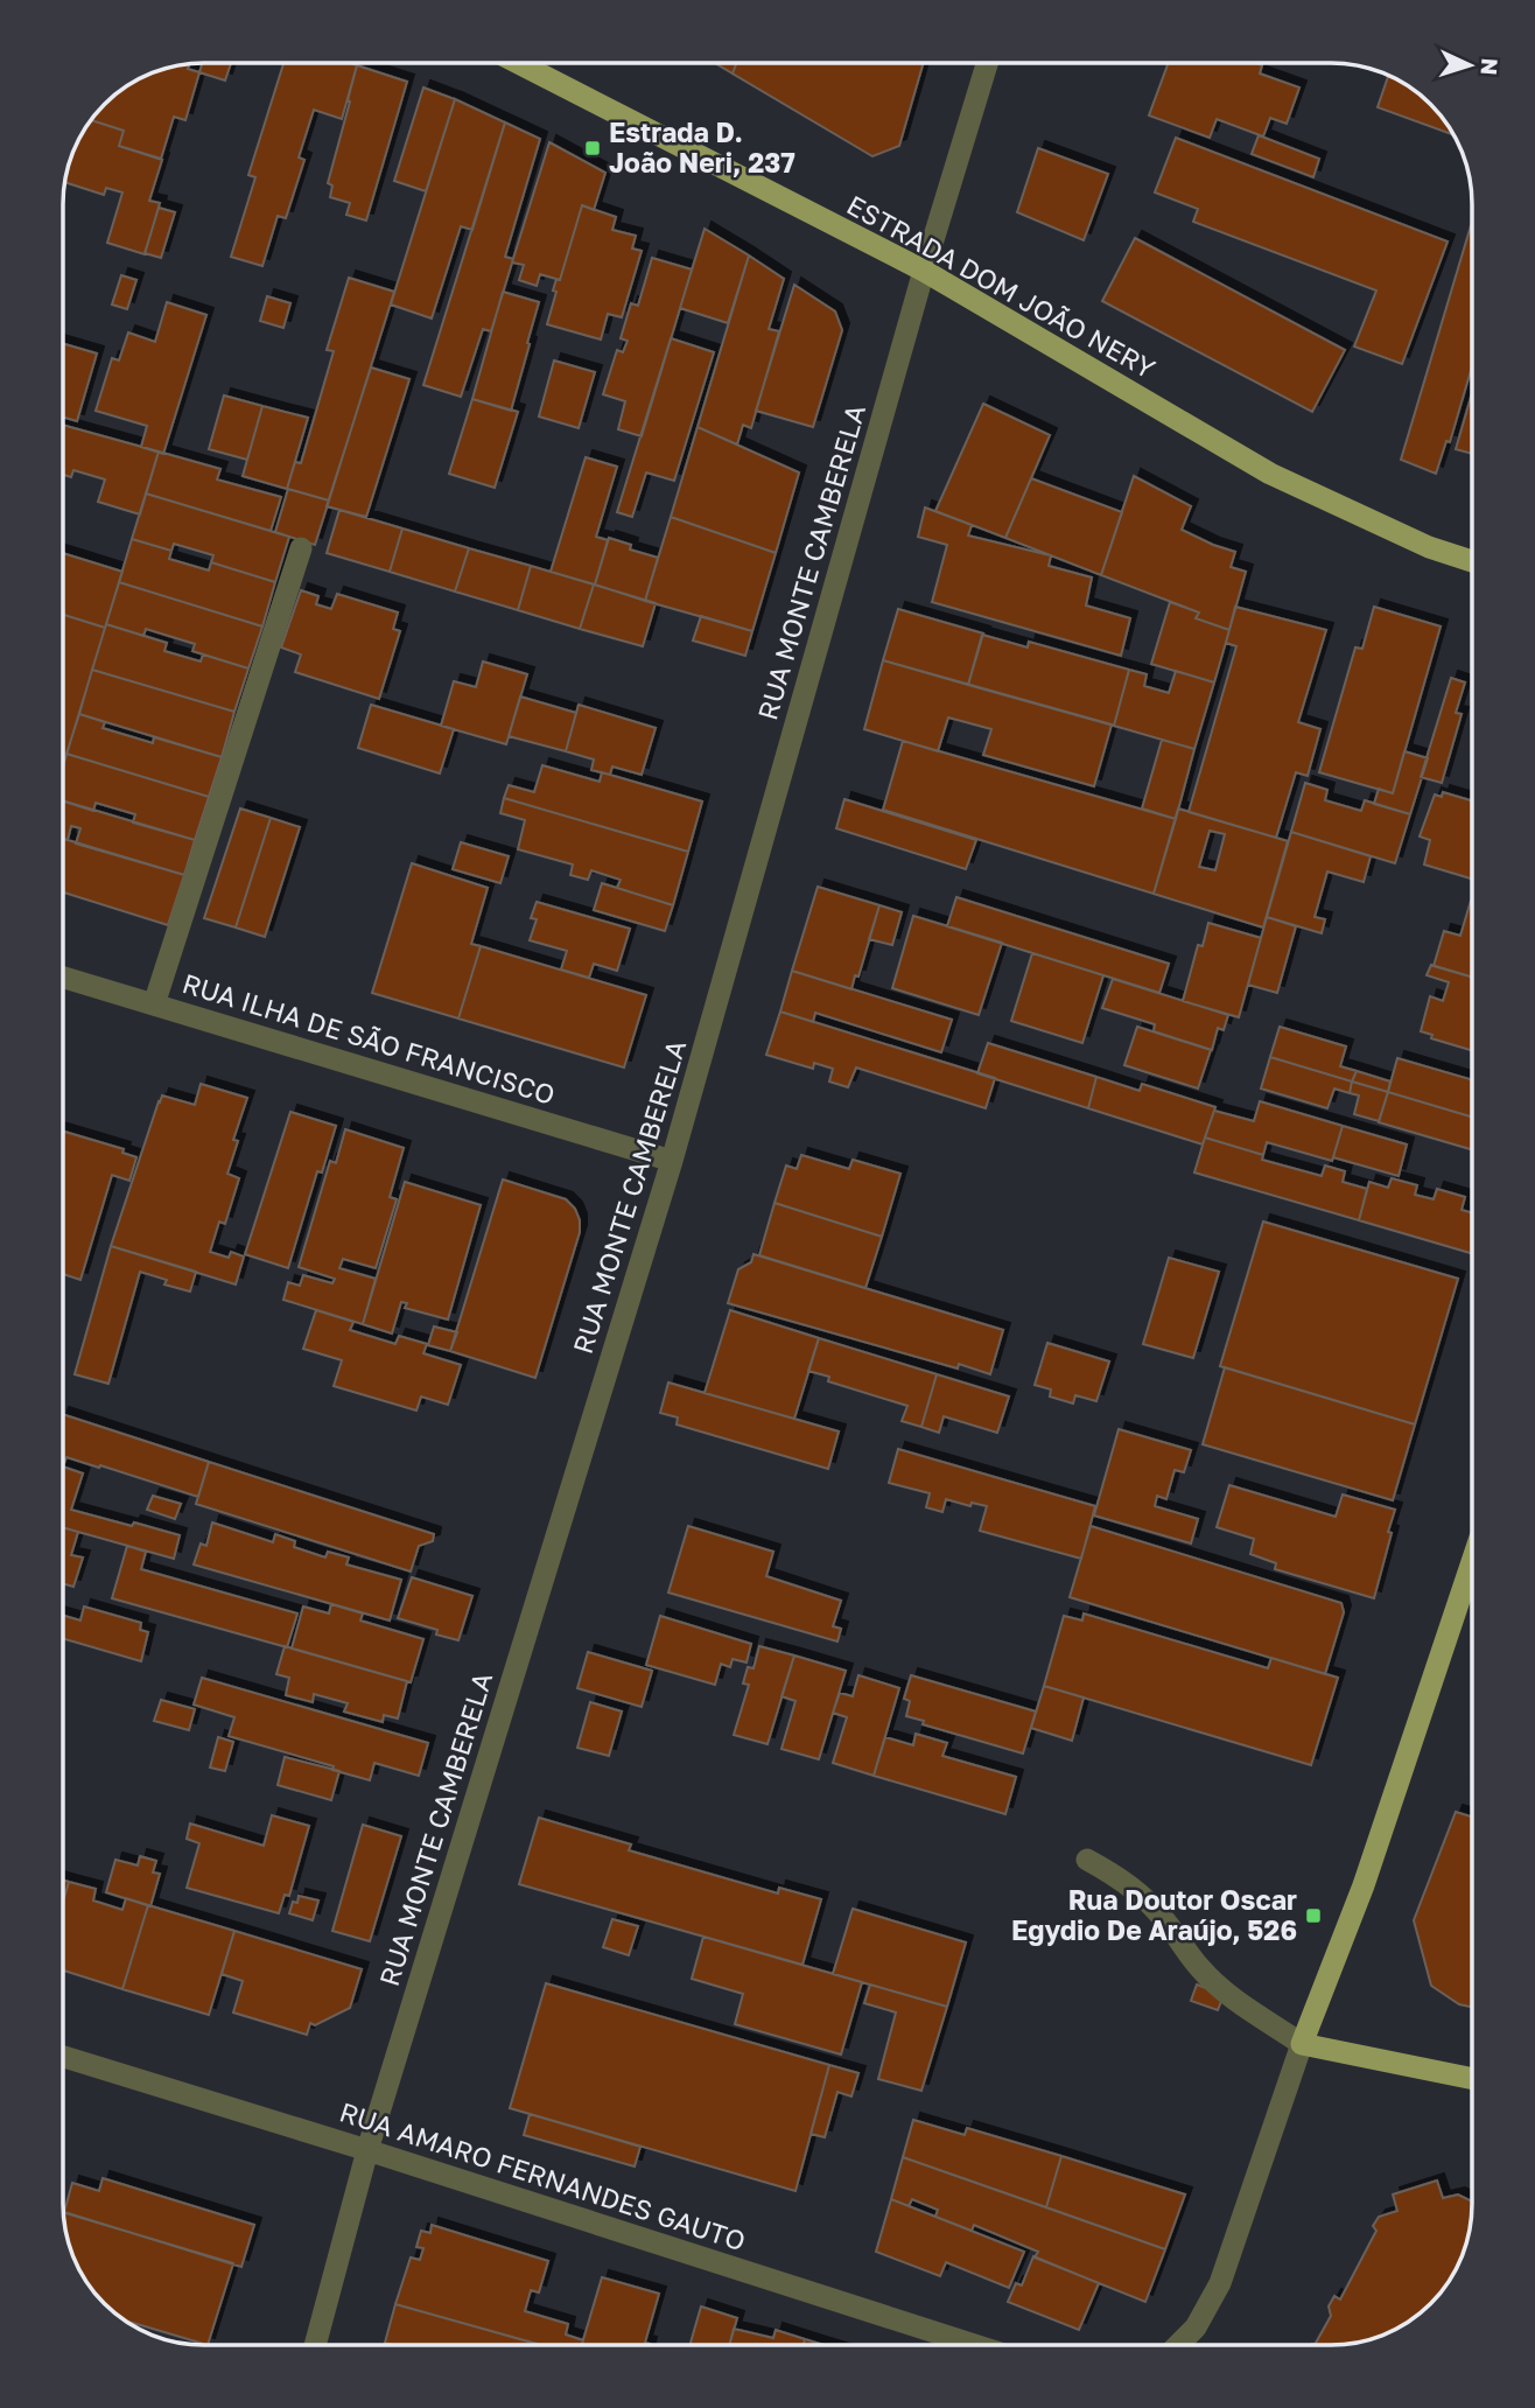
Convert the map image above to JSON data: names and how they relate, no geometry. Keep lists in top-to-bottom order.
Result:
{
  "streets": {
    "main road": ["ESTRADA DOM JOÃO NERY"],
    "street": ["RUA MONTE CAMBERELA", "RUA ILHA DE SÃO FRANCISCO", "RUA AMARO FERNANDES GAUTO"]
  },
  "crossings": [
    ["ESTRADA DOM JOÃO NERY", "RUA MONTE CAMBERELA"],
    ["RUA MONTE CAMBERELA", "RUA ILHA DE SÃO FRANCISCO"],
    ["RUA MONTE CAMBERELA", "RUA AMARO FERNANDES GAUTO"]
  ],
  "places": {
    "transit": ["Estrada D. João Neri, 237", "Rua Doutor Oscar Egydio De Araújo, 526"]
  },
  "north": "right"
}
